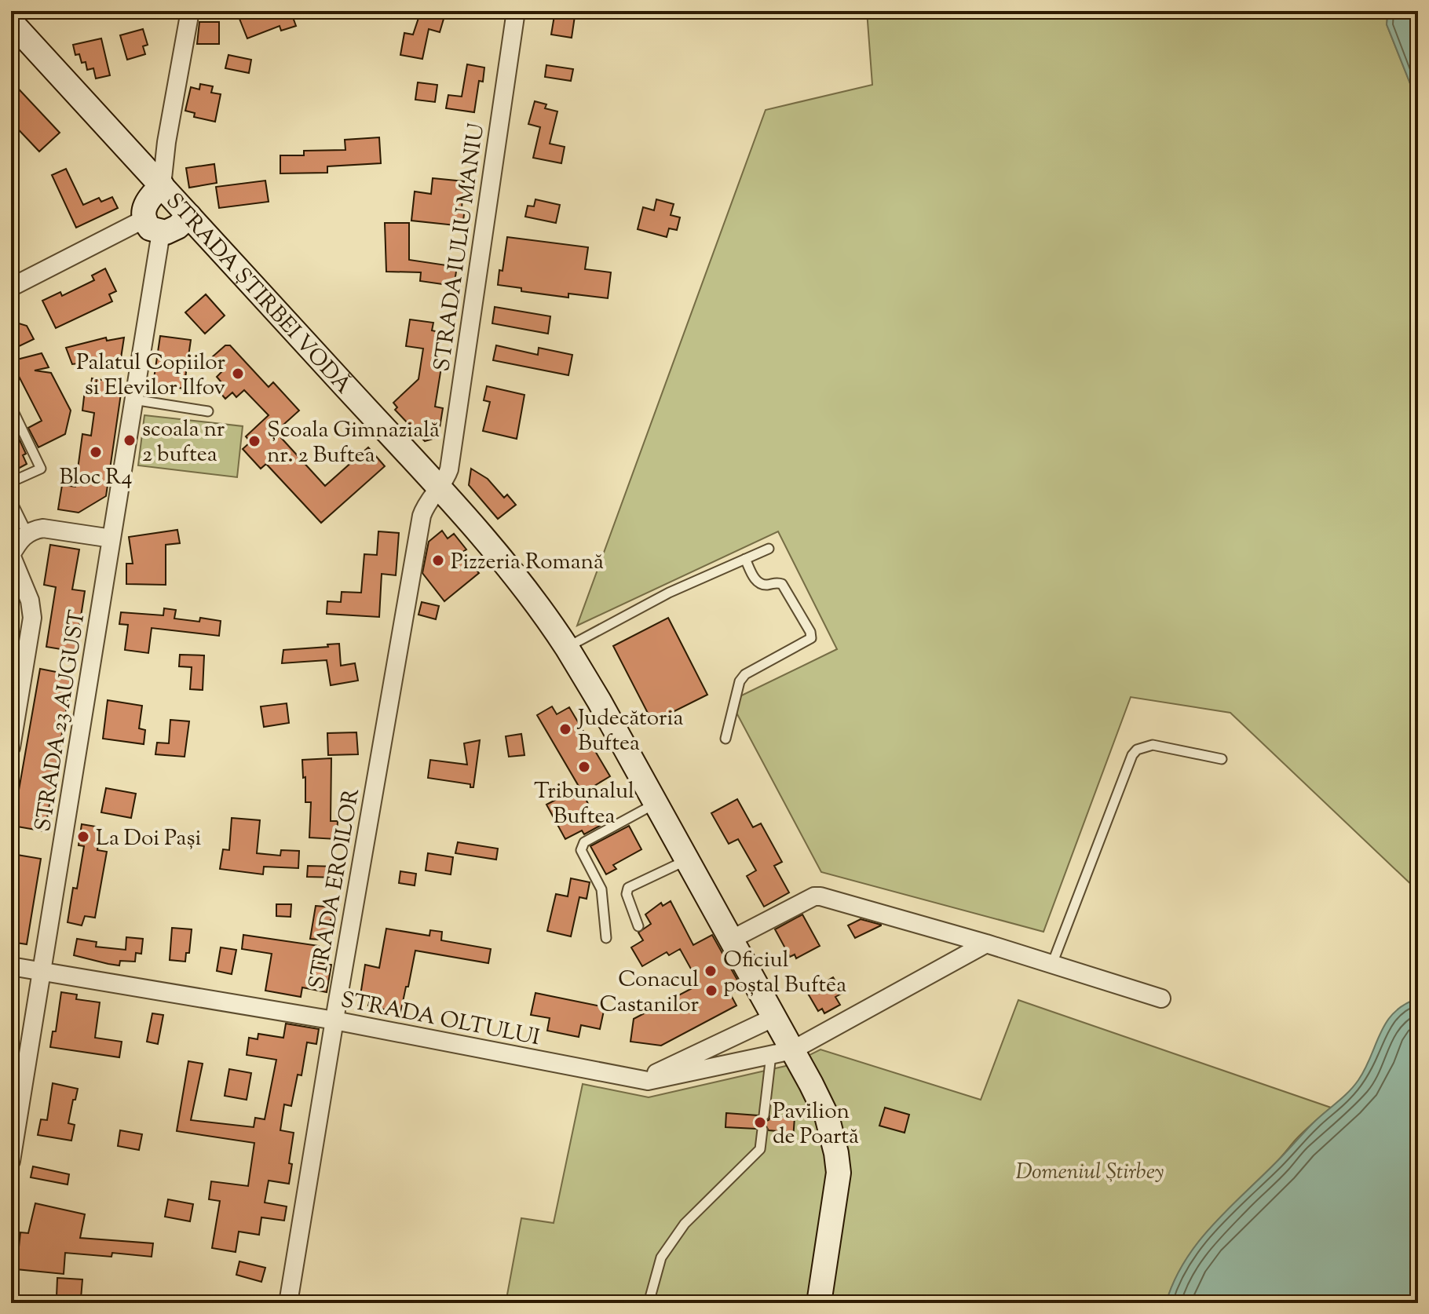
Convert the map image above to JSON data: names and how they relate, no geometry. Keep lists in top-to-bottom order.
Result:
{
  "streets": {
    "street": [
      "STRADA IULIU MANIU",
      "STRADA ȘTIRBEI VODĂ",
      "STRADA 23 AUGUST",
      "STRADA EROILOR",
      "STRADA OLTULUI"
    ]
  },
  "crossings": [
    ["STRADA IULIU MANIU", "STRADA ȘTIRBEI VODĂ"],
    ["STRADA IULIU MANIU", "STRADA EROILOR"],
    ["STRADA ȘTIRBEI VODĂ", "STRADA EROILOR"],
    ["STRADA ȘTIRBEI VODĂ", "STRADA OLTULUI"],
    ["STRADA 23 AUGUST", "STRADA OLTULUI"],
    ["STRADA EROILOR", "STRADA OLTULUI"]
  ],
  "parks": ["Domeniul Știrbey"],
  "places": [
    "Palatul Copiilor si Elevilor Ilfov",
    "scoala nr 2 buftea",
    "Școala Gimnazială nr. 2 Buftea",
    "Bloc R4",
    "Pizzeria Romană",
    "Judecătoria Buftea",
    "Tribunalul Buftea",
    "La Doi Pași",
    "Oficiul poștal Buftea",
    "Conacul Castanilor",
    "Pavilion de Poartă"
  ]
}
